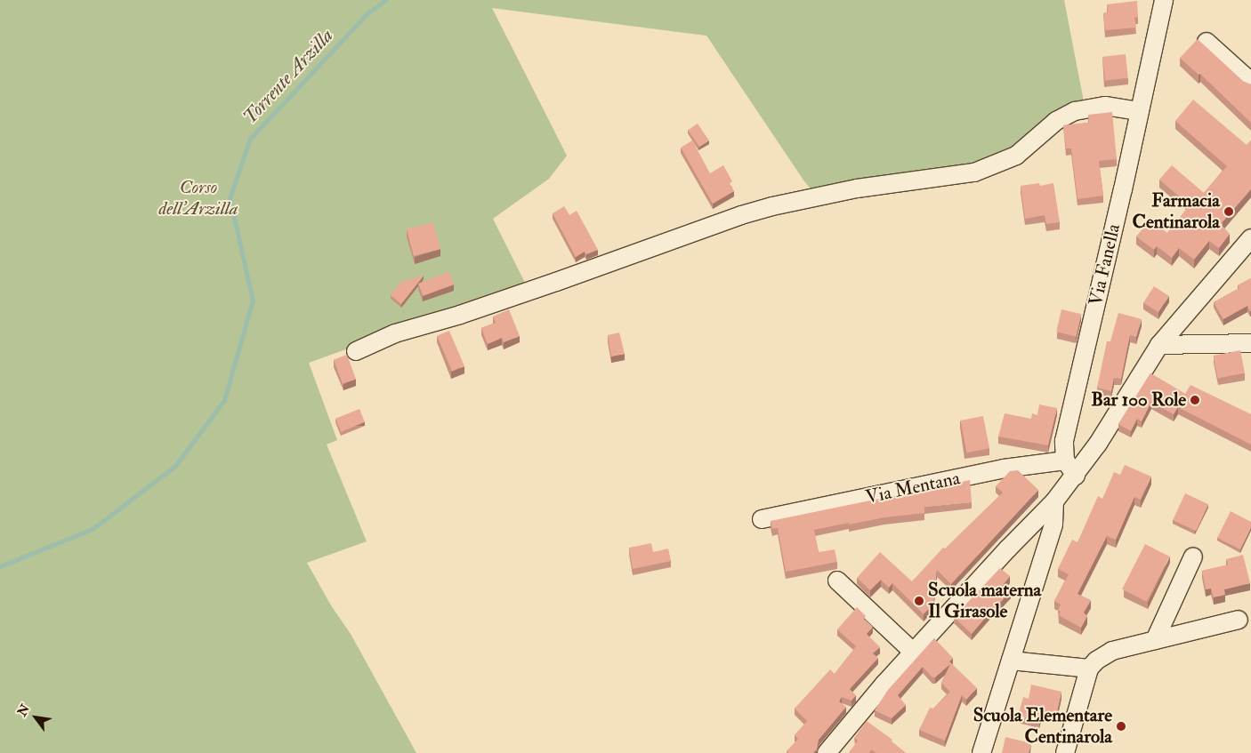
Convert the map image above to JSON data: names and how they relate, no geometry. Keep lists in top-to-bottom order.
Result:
{
  "streets": {
    "street": ["Via Fanella", "Via Mentana"]
  },
  "crossings": [
    ["Via Fanella", "Via Mentana"]
  ],
  "water": ["Torrente Arzilla"],
  "parks": ["Corso dell'Arzilla"],
  "places": [
    "Farmacia Centinarola",
    "Bar 100 Role",
    "Scuola materna Il Girasole",
    "Scuola Elementare Centinarola"
  ],
  "north": "top left"
}
